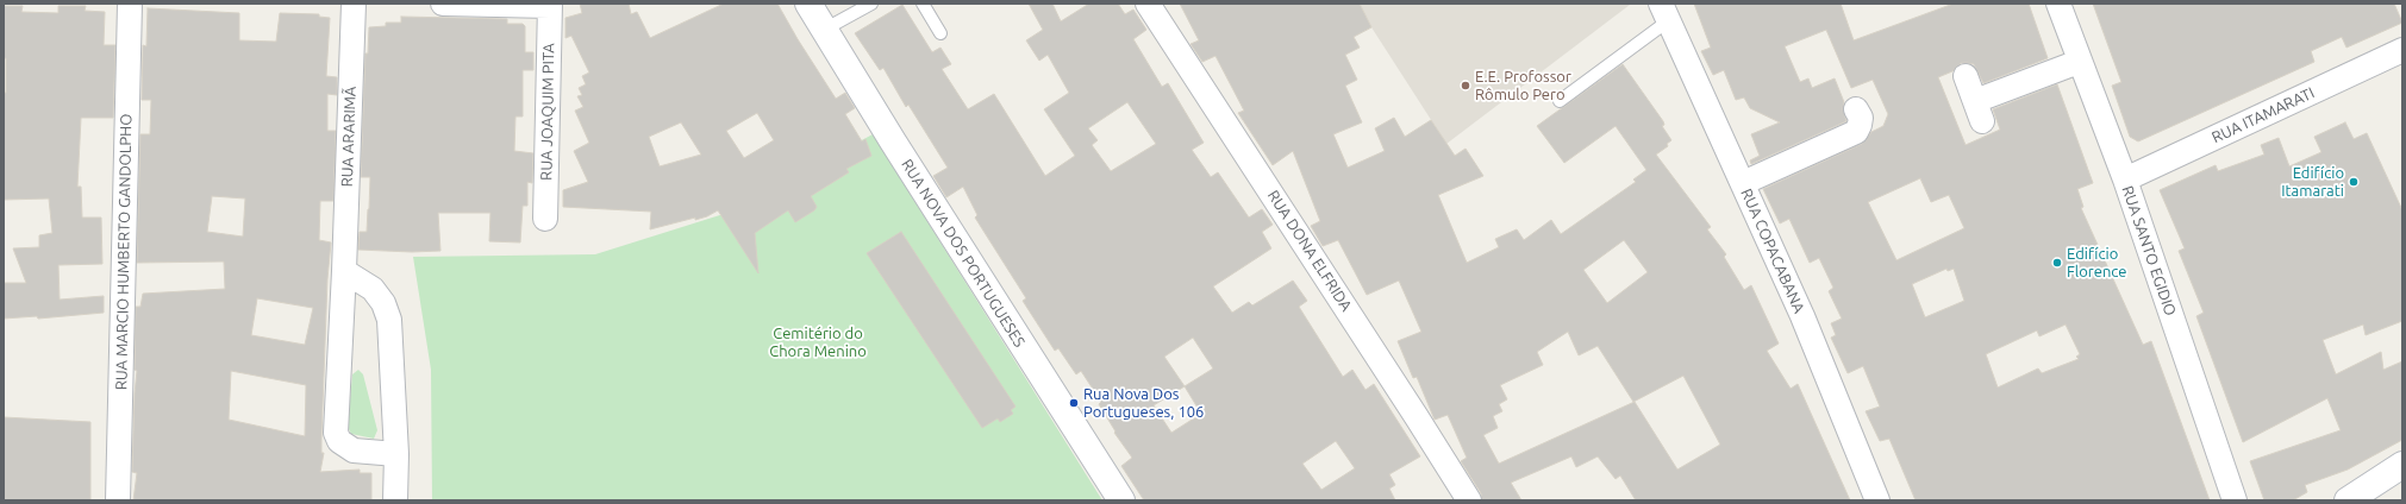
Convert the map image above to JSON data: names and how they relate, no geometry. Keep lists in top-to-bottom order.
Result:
{
  "streets": {
    "street": [
      "RUA JOAQUIM PITA",
      "RUA ITAMARATI",
      "RUA ARARIMÃ",
      "RUA DONA ELFRIDA",
      "RUA COPACABANA",
      "RUA SANTO EGIDIO",
      "RUA MARCIO HUMBERTO GANDOLPHO",
      "RUA NOVA DOS PORTUGUESES"
    ]
  },
  "crossings": [
    ["RUA ITAMARATI", "RUA SANTO EGIDIO"]
  ],
  "parks": ["Cemitério do Chora Menino"],
  "places": [
    "E.E. Profossor Rômulo Pero",
    "Edifício Itamarati",
    "Edifício Florence",
    "Rua Nova Dos Portugueses, 106"
  ]
}
